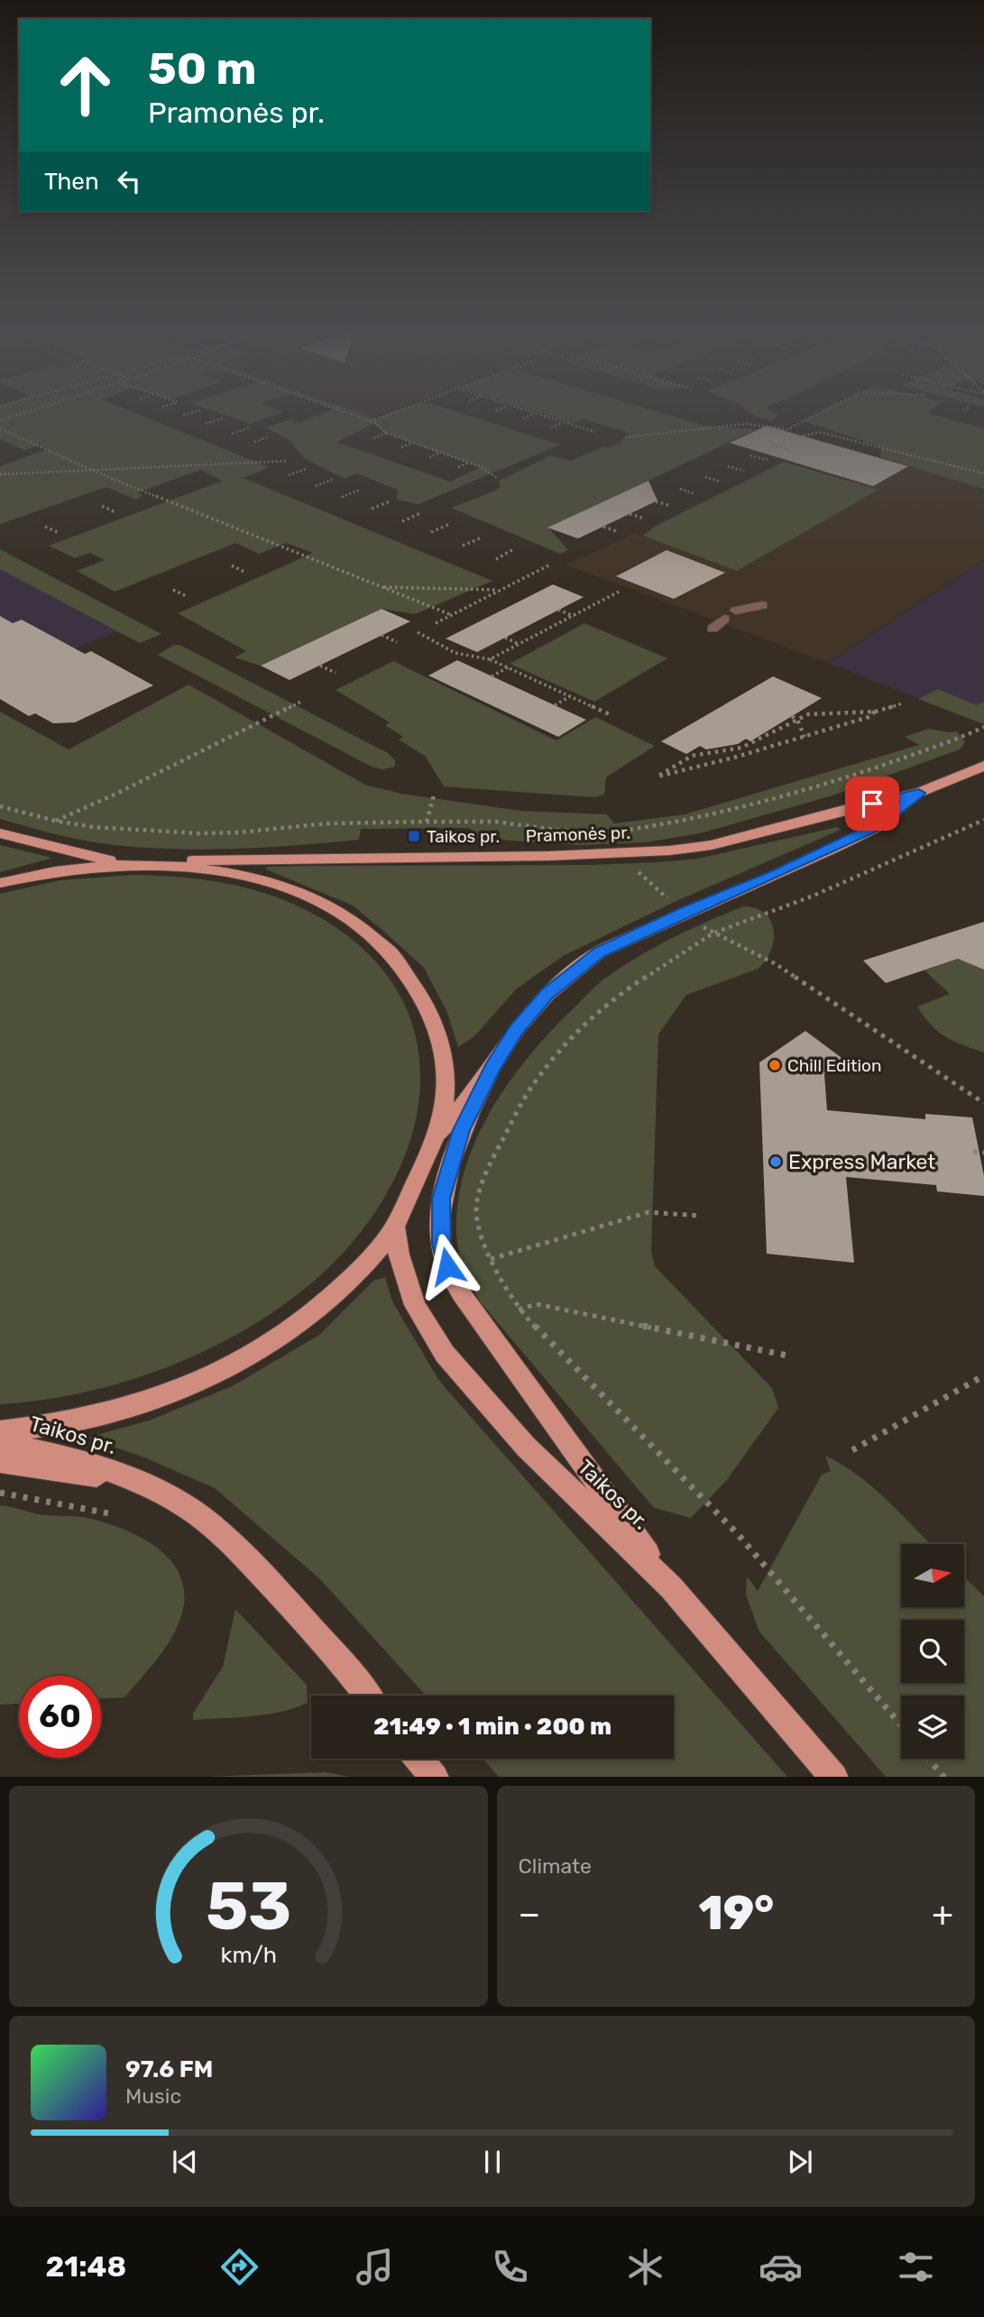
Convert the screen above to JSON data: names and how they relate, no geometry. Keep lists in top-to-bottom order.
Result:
{
  "streets": {
    "main road": ["Pramonės pr.", "Taikos pr."]
  },
  "places": {
    "transit": ["Taikos pr."],
    "other": ["Chill Edition", "Express Market"]
  },
  "north": "right",
  "page": {
    "turn": ["50 m", "Pramonės pr."],
    "then": "Then",
    "limit": "60",
    "trip": "21:49 · 1 min · 200 m",
    "tile": "Climate",
    "heat": ["−", "19°", "+"],
    "song": ["97.6 FM", "Music"],
    "tabs": "21:48",
    "gauge": ["53", "km/h"]
  }
}
